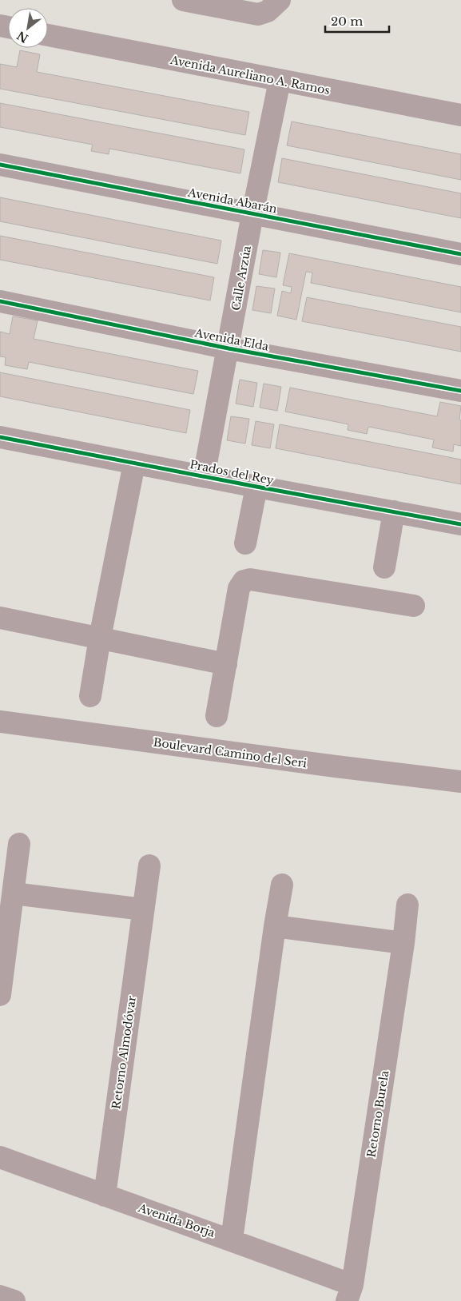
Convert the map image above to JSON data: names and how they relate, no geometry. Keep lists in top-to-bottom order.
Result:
{
  "streets": {
    "street": [
      "Avenida Aureliano A. Ramos",
      "Avenida Abarán",
      "Calle Arzúa",
      "Avenida Elda",
      "Prados del Rey",
      "Boulevard Camino del Seri",
      "Retorno Almodóvar",
      "Retorno Burela",
      "Avenida Borja"
    ]
  },
  "crossings": [
    ["Avenida Aureliano A. Ramos", "Calle Arzúa"],
    ["Avenida Abarán", "Calle Arzúa"],
    ["Calle Arzúa", "Avenida Elda"],
    ["Calle Arzúa", "Prados del Rey"],
    ["Retorno Almodóvar", "Avenida Borja"],
    ["Retorno Burela", "Avenida Borja"]
  ],
  "scale_bar": "20 m",
  "north": "bottom left"
}
